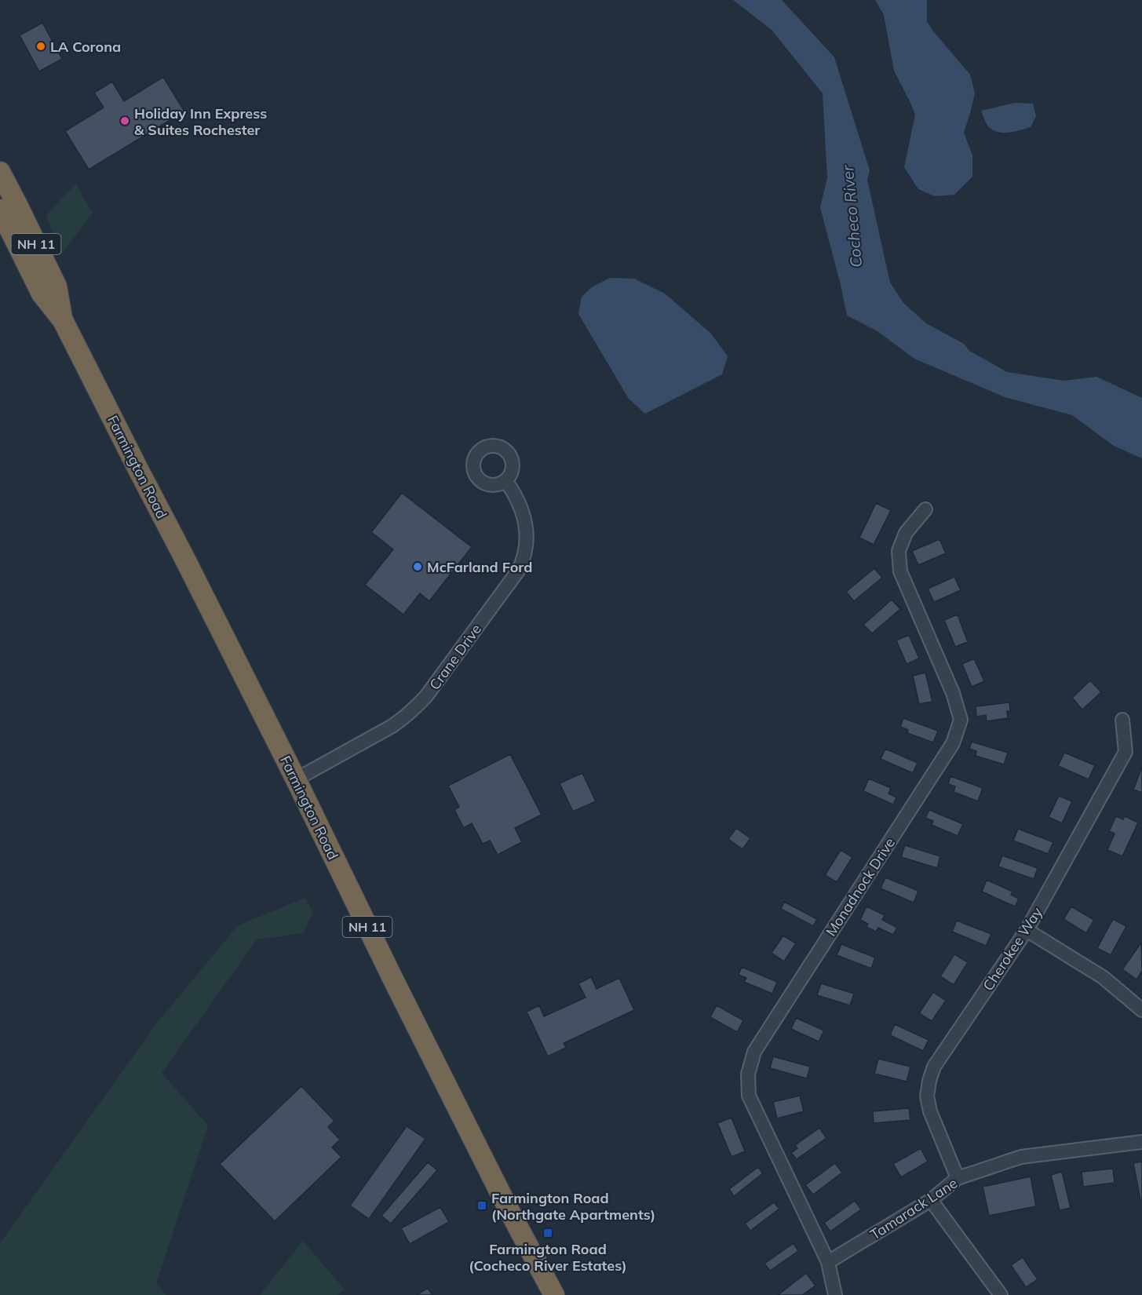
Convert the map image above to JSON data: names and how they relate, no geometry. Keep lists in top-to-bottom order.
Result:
{
  "streets": {
    "highway": ["NH 11", "Farmington Road"],
    "street": [
      "Crane Drive",
      "Monadnock Drive",
      "Cherokee Way",
      "Tamarack Lane"
    ]
  },
  "crossings": [
    ["Farmington Road", "Crane Drive"],
    ["Monadnock Drive", "Tamarack Lane"],
    ["Cherokee Way", "Tamarack Lane"]
  ],
  "water": ["Cocheco River"],
  "places": {
    "other": ["LA Corona", "Holiday Inn Express & Suites Rochester", "McFarland Ford"],
    "transit": ["Farmington Road (Northgate Apartments)", "Farmington Road (Cocheco River Estates)"]
  }
}
